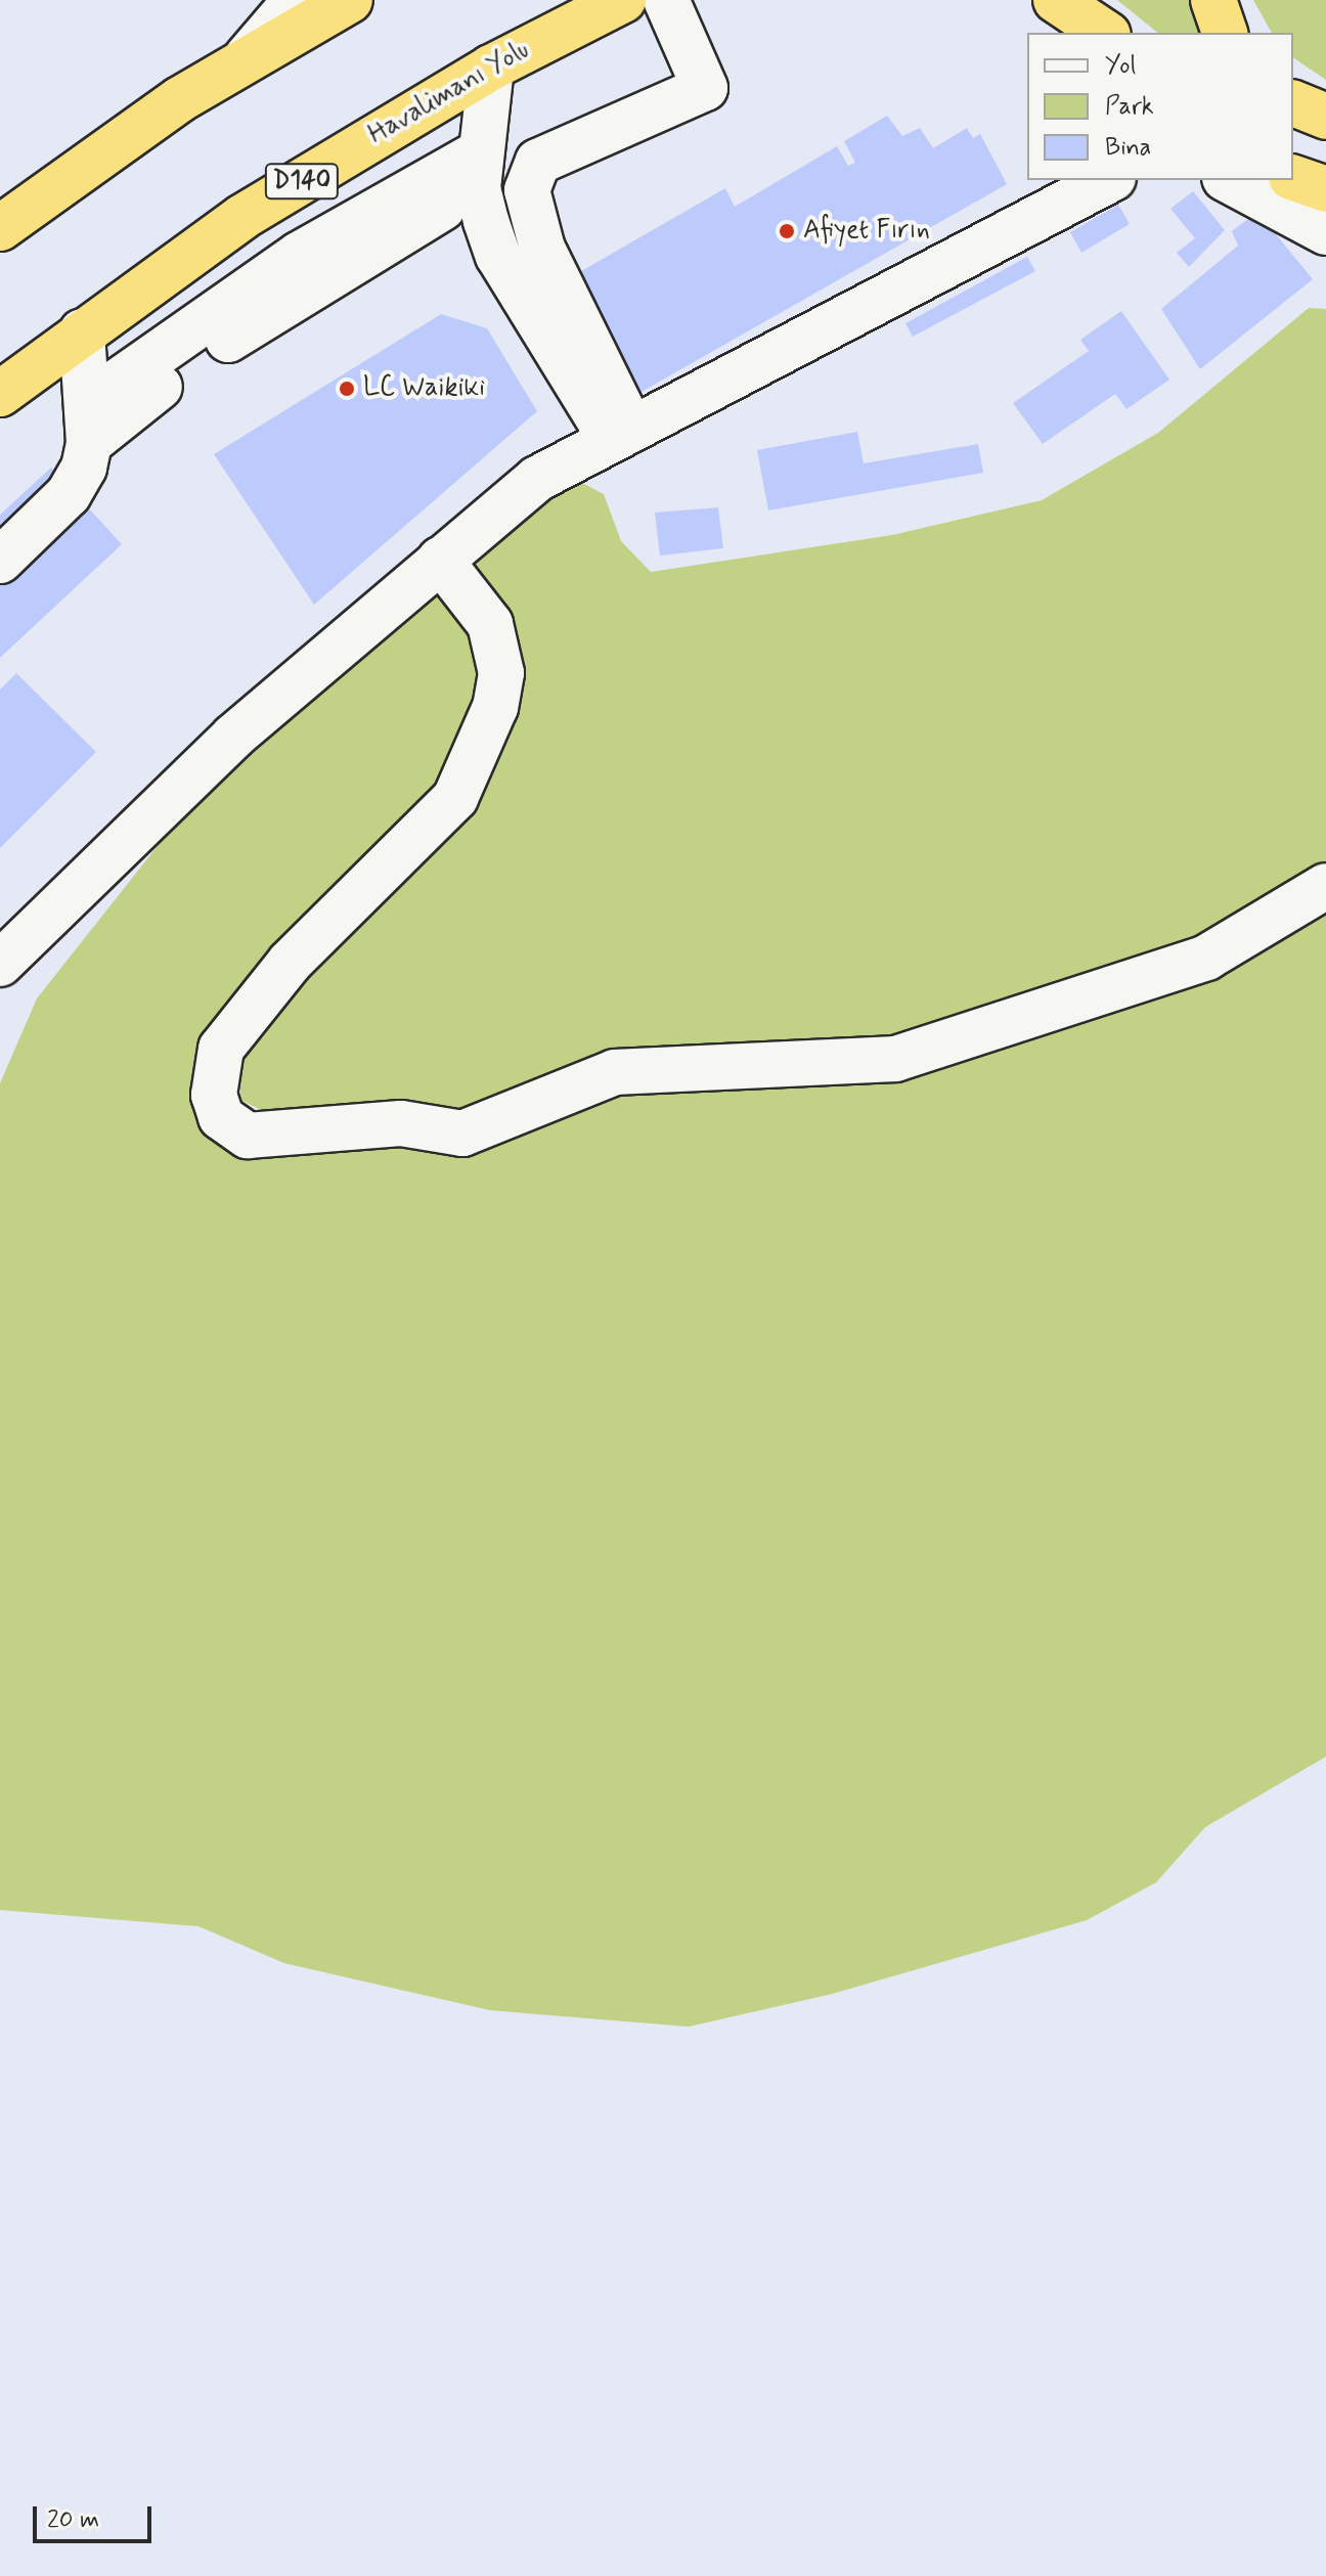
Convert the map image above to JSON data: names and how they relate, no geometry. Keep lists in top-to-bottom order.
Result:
{
  "streets": {
    "highway": ["Havalimanı Yolu", "D140"]
  },
  "places": ["Afiyet Fırın", "LC Waikiki"],
  "legend": ["Yol", "Park", "Bina"],
  "scale_bar": "20 m"
}
